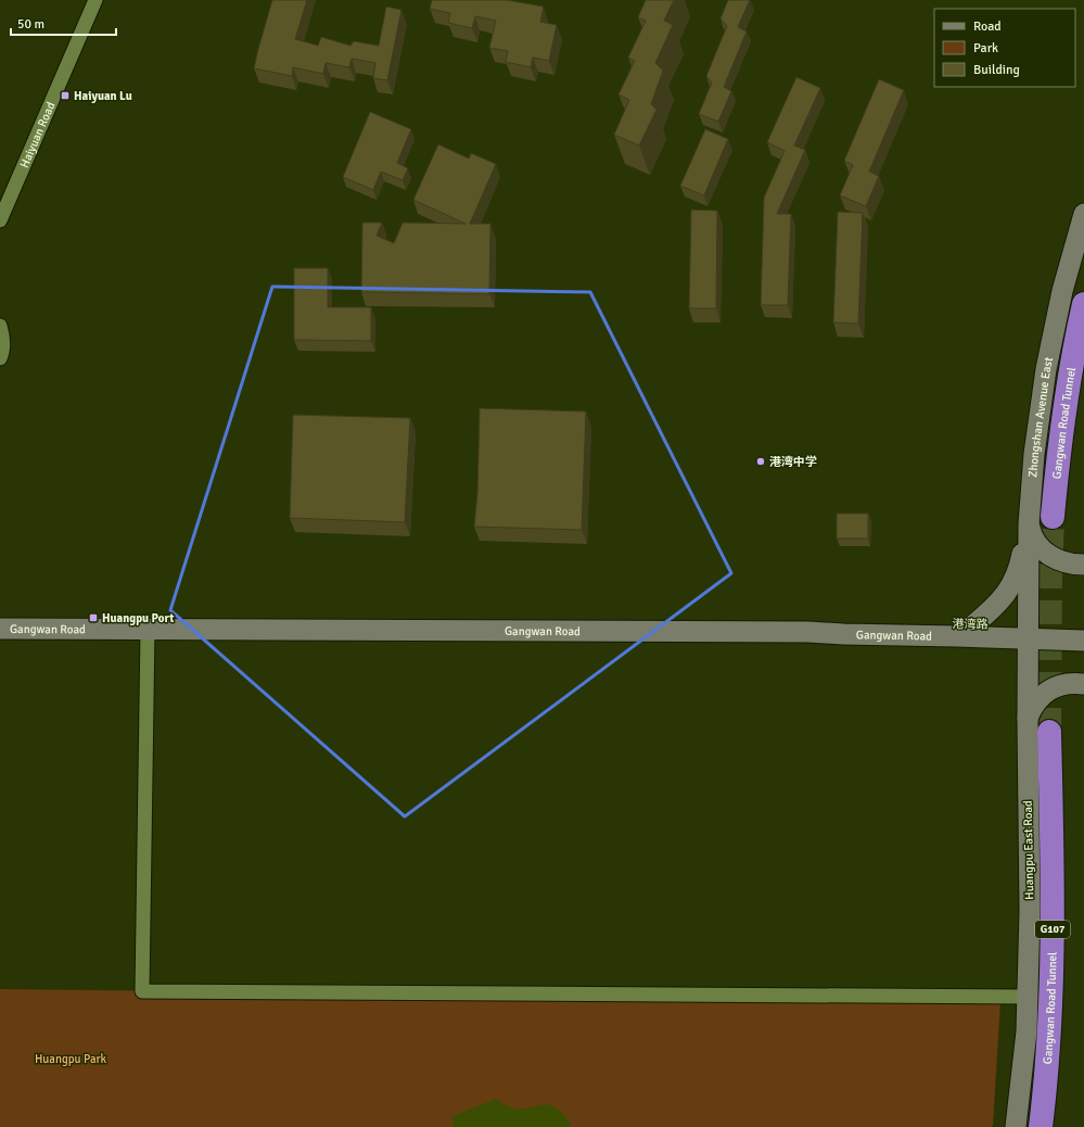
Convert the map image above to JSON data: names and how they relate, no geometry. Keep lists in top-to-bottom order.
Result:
{
  "streets": {
    "highway": ["Gangwan Road Tunnel", "G107"],
    "street": [
      "Haiyuan Road",
      "Zhongshan Avenue East",
      "港湾路",
      "Gangwan Road",
      "Huangpu East Road"
    ]
  },
  "crossings": [
    ["Zhongshan Avenue East", "港湾路"],
    ["Zhongshan Avenue East", "Gangwan Road"],
    ["Zhongshan Avenue East", "Huangpu East Road"],
    ["港湾路", "Gangwan Road"],
    ["港湾路", "Huangpu East Road"],
    ["Gangwan Road", "Huangpu East Road"]
  ],
  "parks": ["Huangpu Park"],
  "places": {
    "transit": ["Haiyuan Lu", "Huangpu Port"],
    "other": ["港湾中学"]
  },
  "legend": ["Road", "Park", "Building"],
  "scale_bar": "50 m"
}
